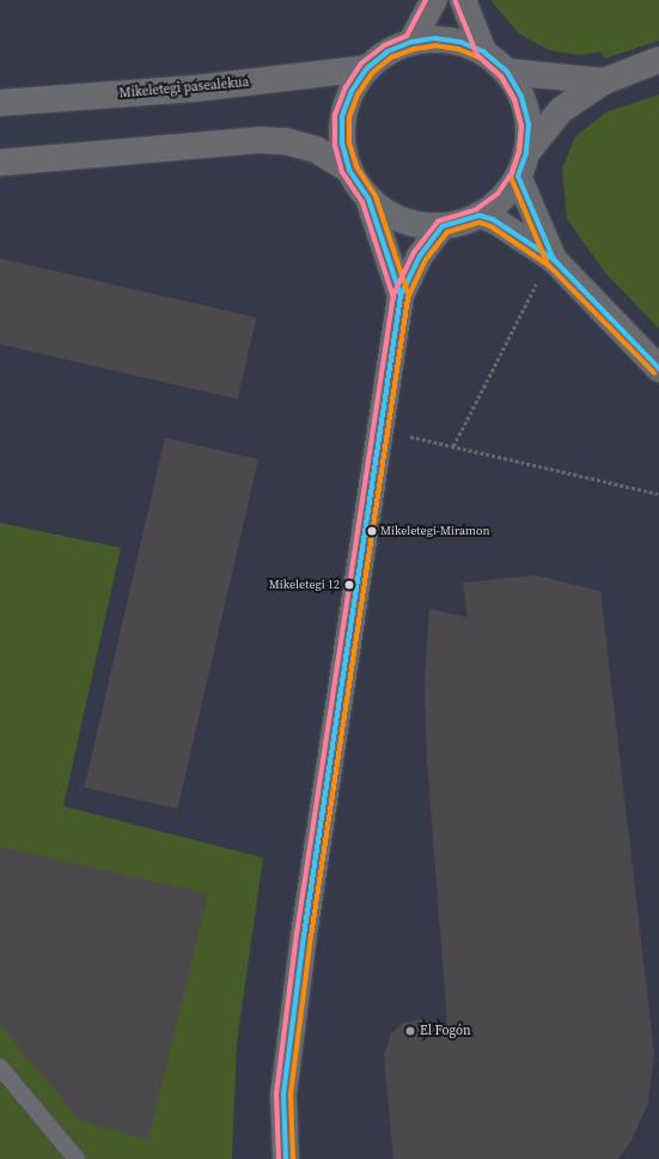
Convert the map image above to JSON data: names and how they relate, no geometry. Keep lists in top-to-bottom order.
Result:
{
  "streets": {
    "street": ["Mikeletegi pasealekua"]
  },
  "places": ["Mikeletegi-Miramon", "Mikeletegi 12", "El Fogón"]
}
